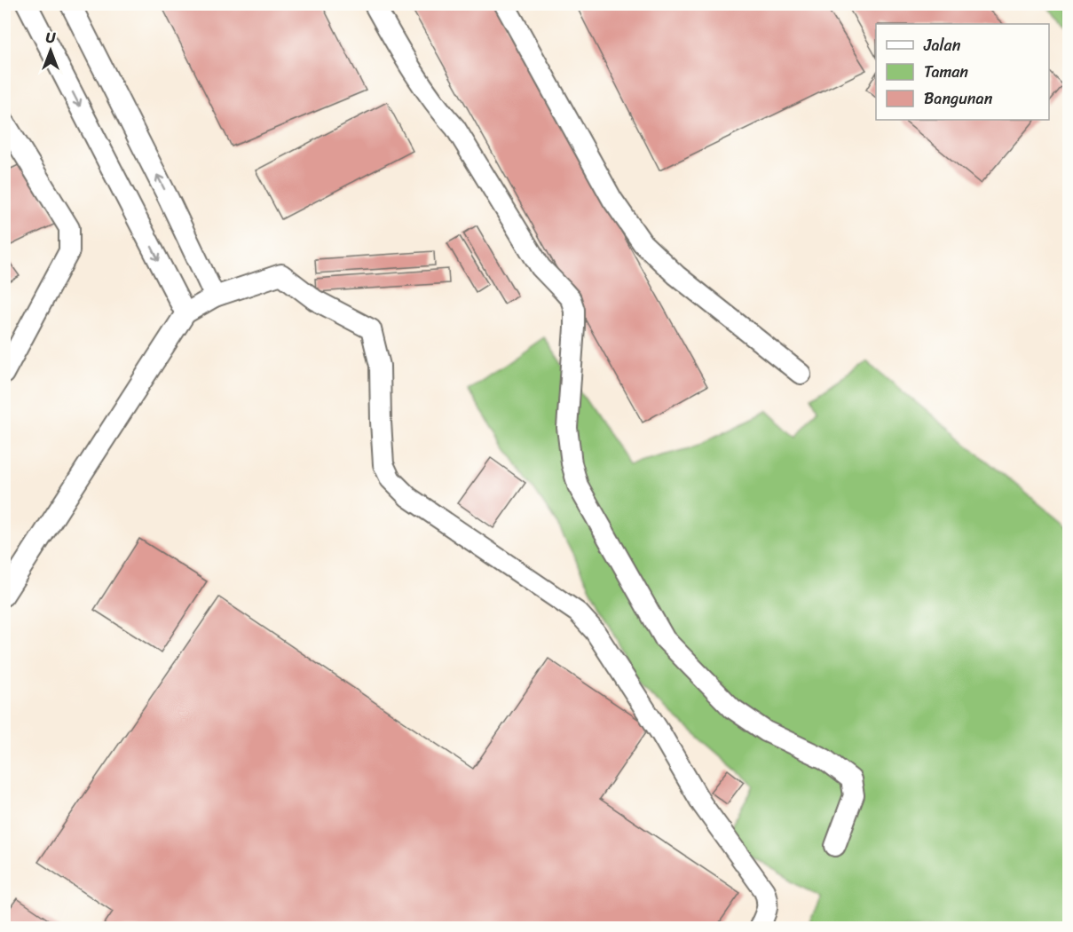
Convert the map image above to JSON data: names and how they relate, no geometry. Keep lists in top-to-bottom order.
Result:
{
  "legend": ["Jalan", "Taman", "Bangunan"],
  "north": "top"
}
